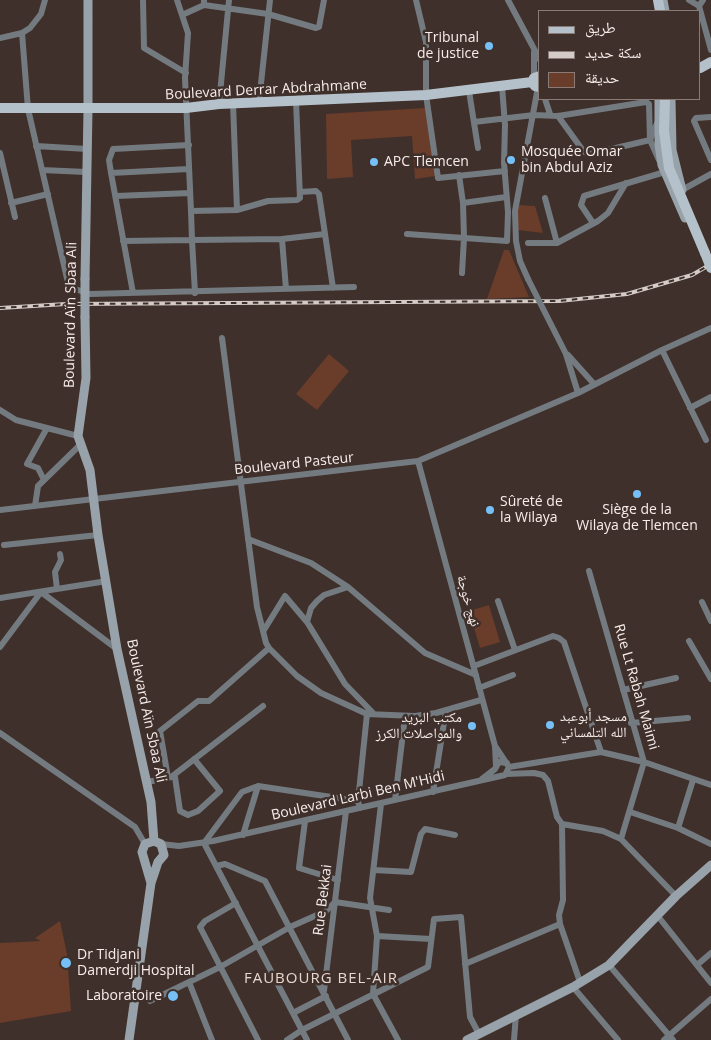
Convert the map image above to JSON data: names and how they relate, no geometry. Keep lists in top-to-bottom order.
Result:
{
  "streets": {
    "main road": ["Boulevard Derrar Abdrahmane", "Boulevard Aïn Sbaa Ali"],
    "street": [
      "Boulevard Pasteur",
      "نهج خوجة",
      "Rue Lt Rabah Maimi",
      "Boulevard Larbi Ben M'Hidi",
      "Rue Bekkai"
    ]
  },
  "crossings": [
    ["Boulevard Derrar Abdrahmane", "Boulevard Aïn Sbaa Ali"],
    ["Boulevard Aïn Sbaa Ali", "Boulevard Pasteur"],
    ["Boulevard Aïn Sbaa Ali", "Boulevard Larbi Ben M'Hidi"],
    ["Boulevard Pasteur", "نهج خوجة"],
    ["Boulevard Larbi Ben M'Hidi", "Rue Bekkai"]
  ],
  "districts": ["FAUBOURG BEL-AIR"],
  "places": [
    "Tribunal de justice",
    "Mosquée Omar bin Abdul Aziz",
    "APC Tlemcen",
    "Siège de la Wilaya de Tlemcen",
    "Sûreté de la Wilaya",
    "مسجد أبوعبد الله التلمساني",
    "مكتب البريد والمواصلات الكرز",
    "Dr Tidjani Damerdji Hospital",
    "Laboratoire"
  ],
  "legend": ["طريق", "سكة حديد", "حديقة"]
}
